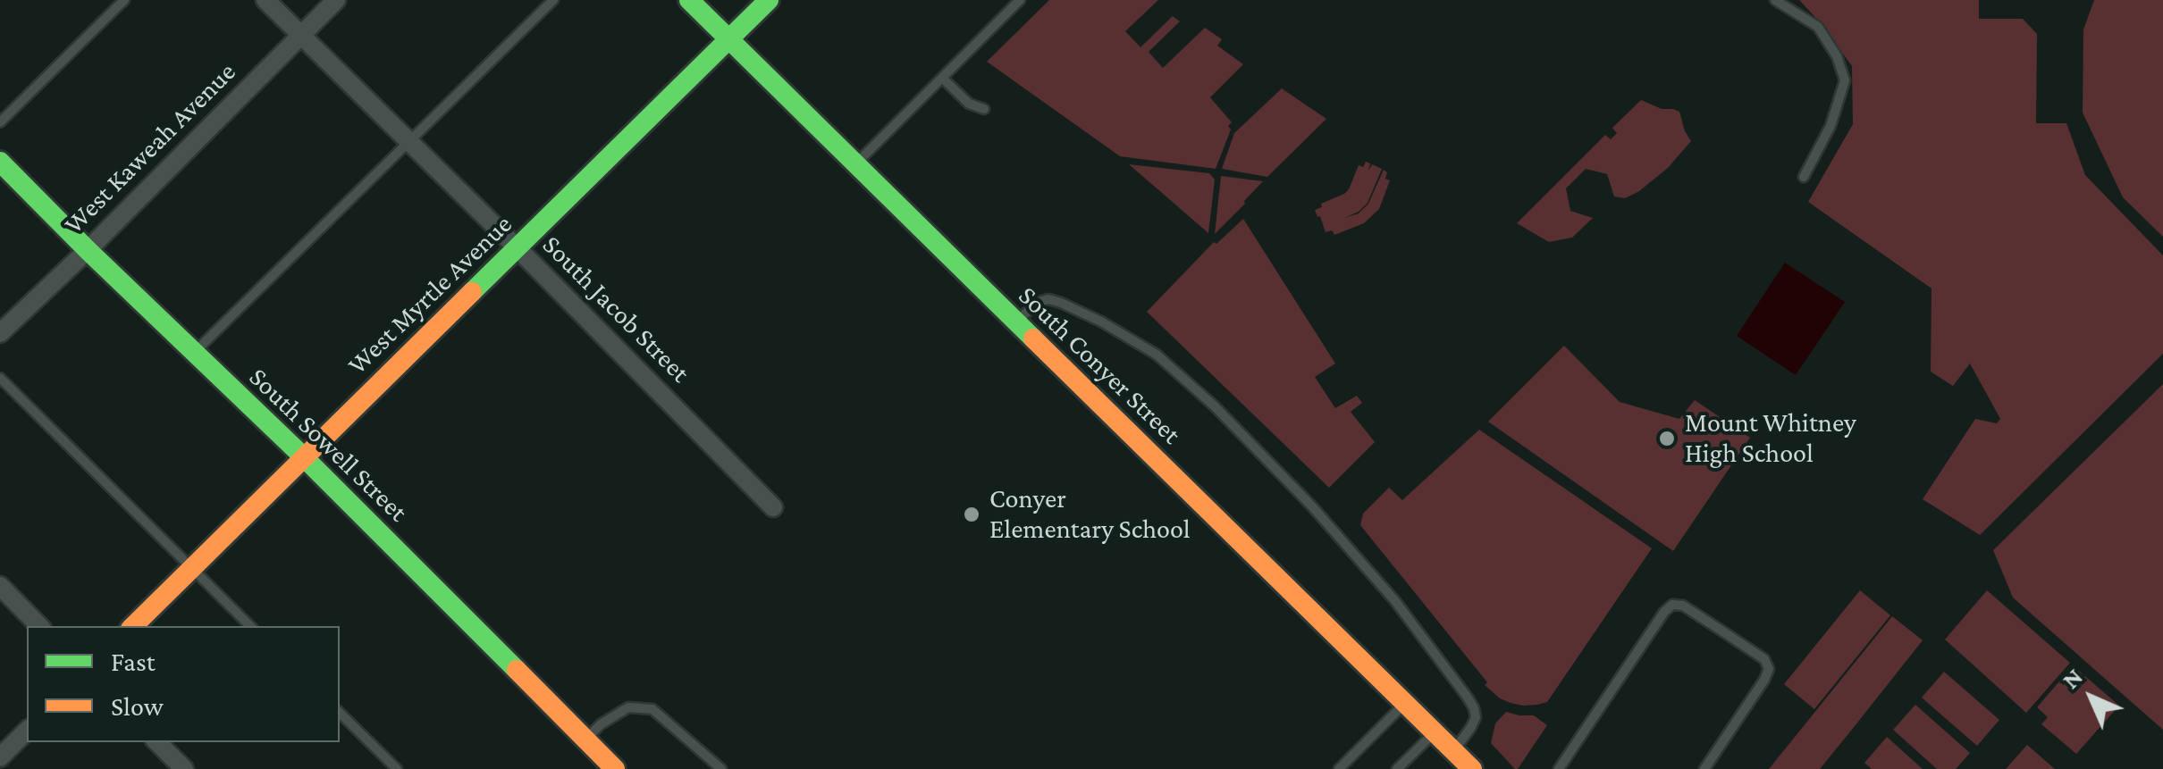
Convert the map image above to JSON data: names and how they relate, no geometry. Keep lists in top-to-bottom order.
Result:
{
  "streets": {
    "street": [
      "West Kaweah Avenue",
      "West Myrtle Avenue",
      "South Jacob Street",
      "South Conyer Street",
      "South Sowell Street"
    ]
  },
  "crossings": [
    ["West Kaweah Avenue", "South Jacob Street"],
    ["West Kaweah Avenue", "South Sowell Street"],
    ["West Myrtle Avenue", "South Jacob Street"],
    ["West Myrtle Avenue", "South Conyer Street"],
    ["West Myrtle Avenue", "South Sowell Street"]
  ],
  "places": ["Mount Whitney High School", "Conyer Elementary School"],
  "legend": ["Fast", "Slow"],
  "north": "top left"
}
